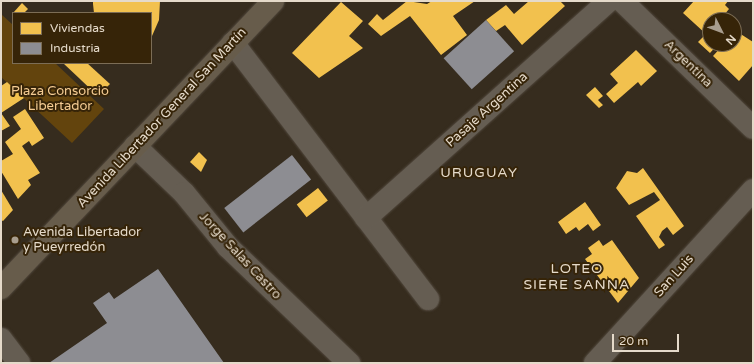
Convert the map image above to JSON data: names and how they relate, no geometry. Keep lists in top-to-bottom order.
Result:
{
  "streets": {
    "main road": ["Avenida Libertador General San Martín"],
    "street": [
      "Argentina",
      "Pasaje Argentina",
      "Jorge Salas Castro",
      "San Luis"
    ]
  },
  "crossings": [
    ["Avenida Libertador General San Martín", "Jorge Salas Castro"]
  ],
  "districts": ["URUGUAY", "LOTEO SIERE SANNA"],
  "parks": ["Plaza Consorcio Libertador"],
  "places": ["Avenida Libertador y Pueyrredón"],
  "legend": ["Viviendas", "Industria"],
  "scale_bar": "20 m",
  "north": "bottom right"
}
